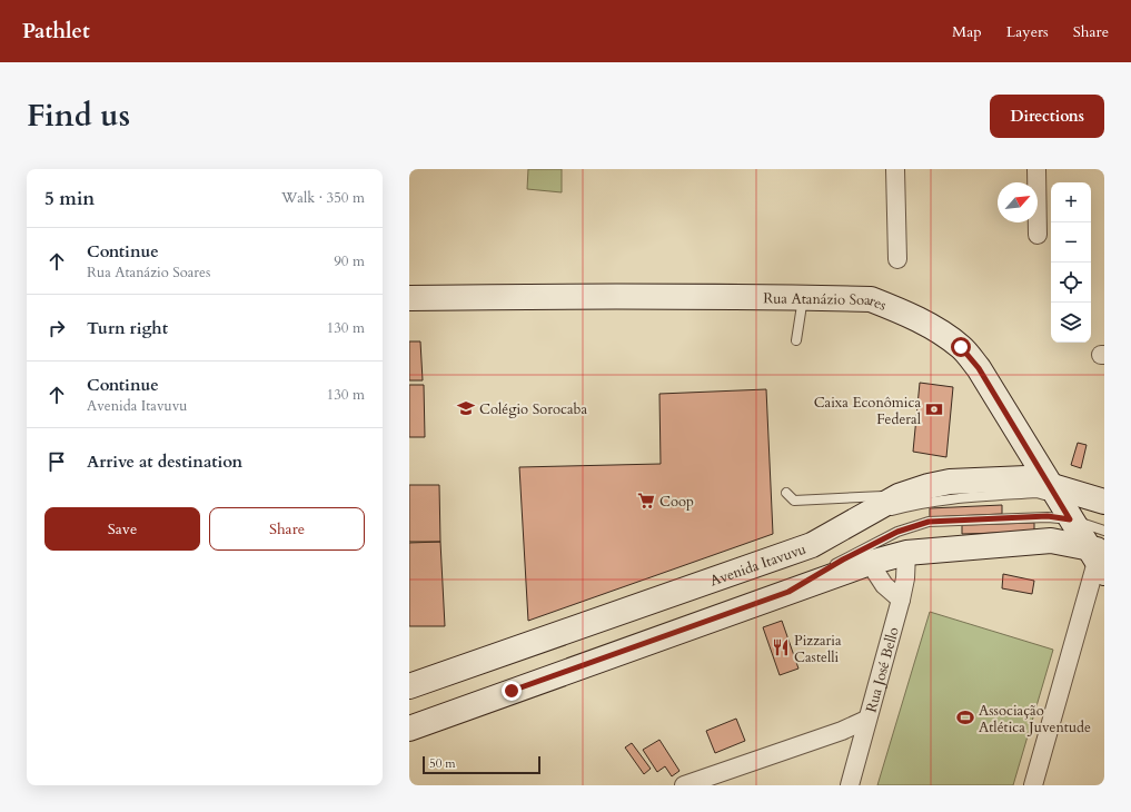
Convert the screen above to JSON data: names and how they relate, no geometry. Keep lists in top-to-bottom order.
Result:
{
  "streets": {
    "main road": ["Rua Atanázio Soares", "Avenida Itavuvu"],
    "street": ["Rua José Bello"]
  },
  "crossings": [
    ["Rua Atanázio Soares", "Avenida Itavuvu"]
  ],
  "places": {
    "school or university": ["Colégio Sorocaba"],
    "bank": ["Caixa Econômica Federal"],
    "supermarket": ["Coop"],
    "restaurant": ["Pizzaria Castelli"],
    "sports": ["Associação Atlética Juventude"]
  },
  "scale_bar": "50 m",
  "north": "top right",
  "page": {
    "header": "Pathlet",
    "nav": ["Map", "Layers", "Share"],
    "title": "Find us",
    "buttons": [
      "Directions",
      ["Save", "Share"]
    ],
    "heading": ["5 min", "Walk · 350 m"],
    "map_buttons": ["+", "−"],
    "list": [
      ["Continue", "Rua Atanázio Soares", "90 m"],
      ["Turn right", "130 m"],
      ["Continue", "Avenida Itavuvu", "130 m"],
      "Arrive at destination"
    ],
    "scale": "50 m"
  }
}
